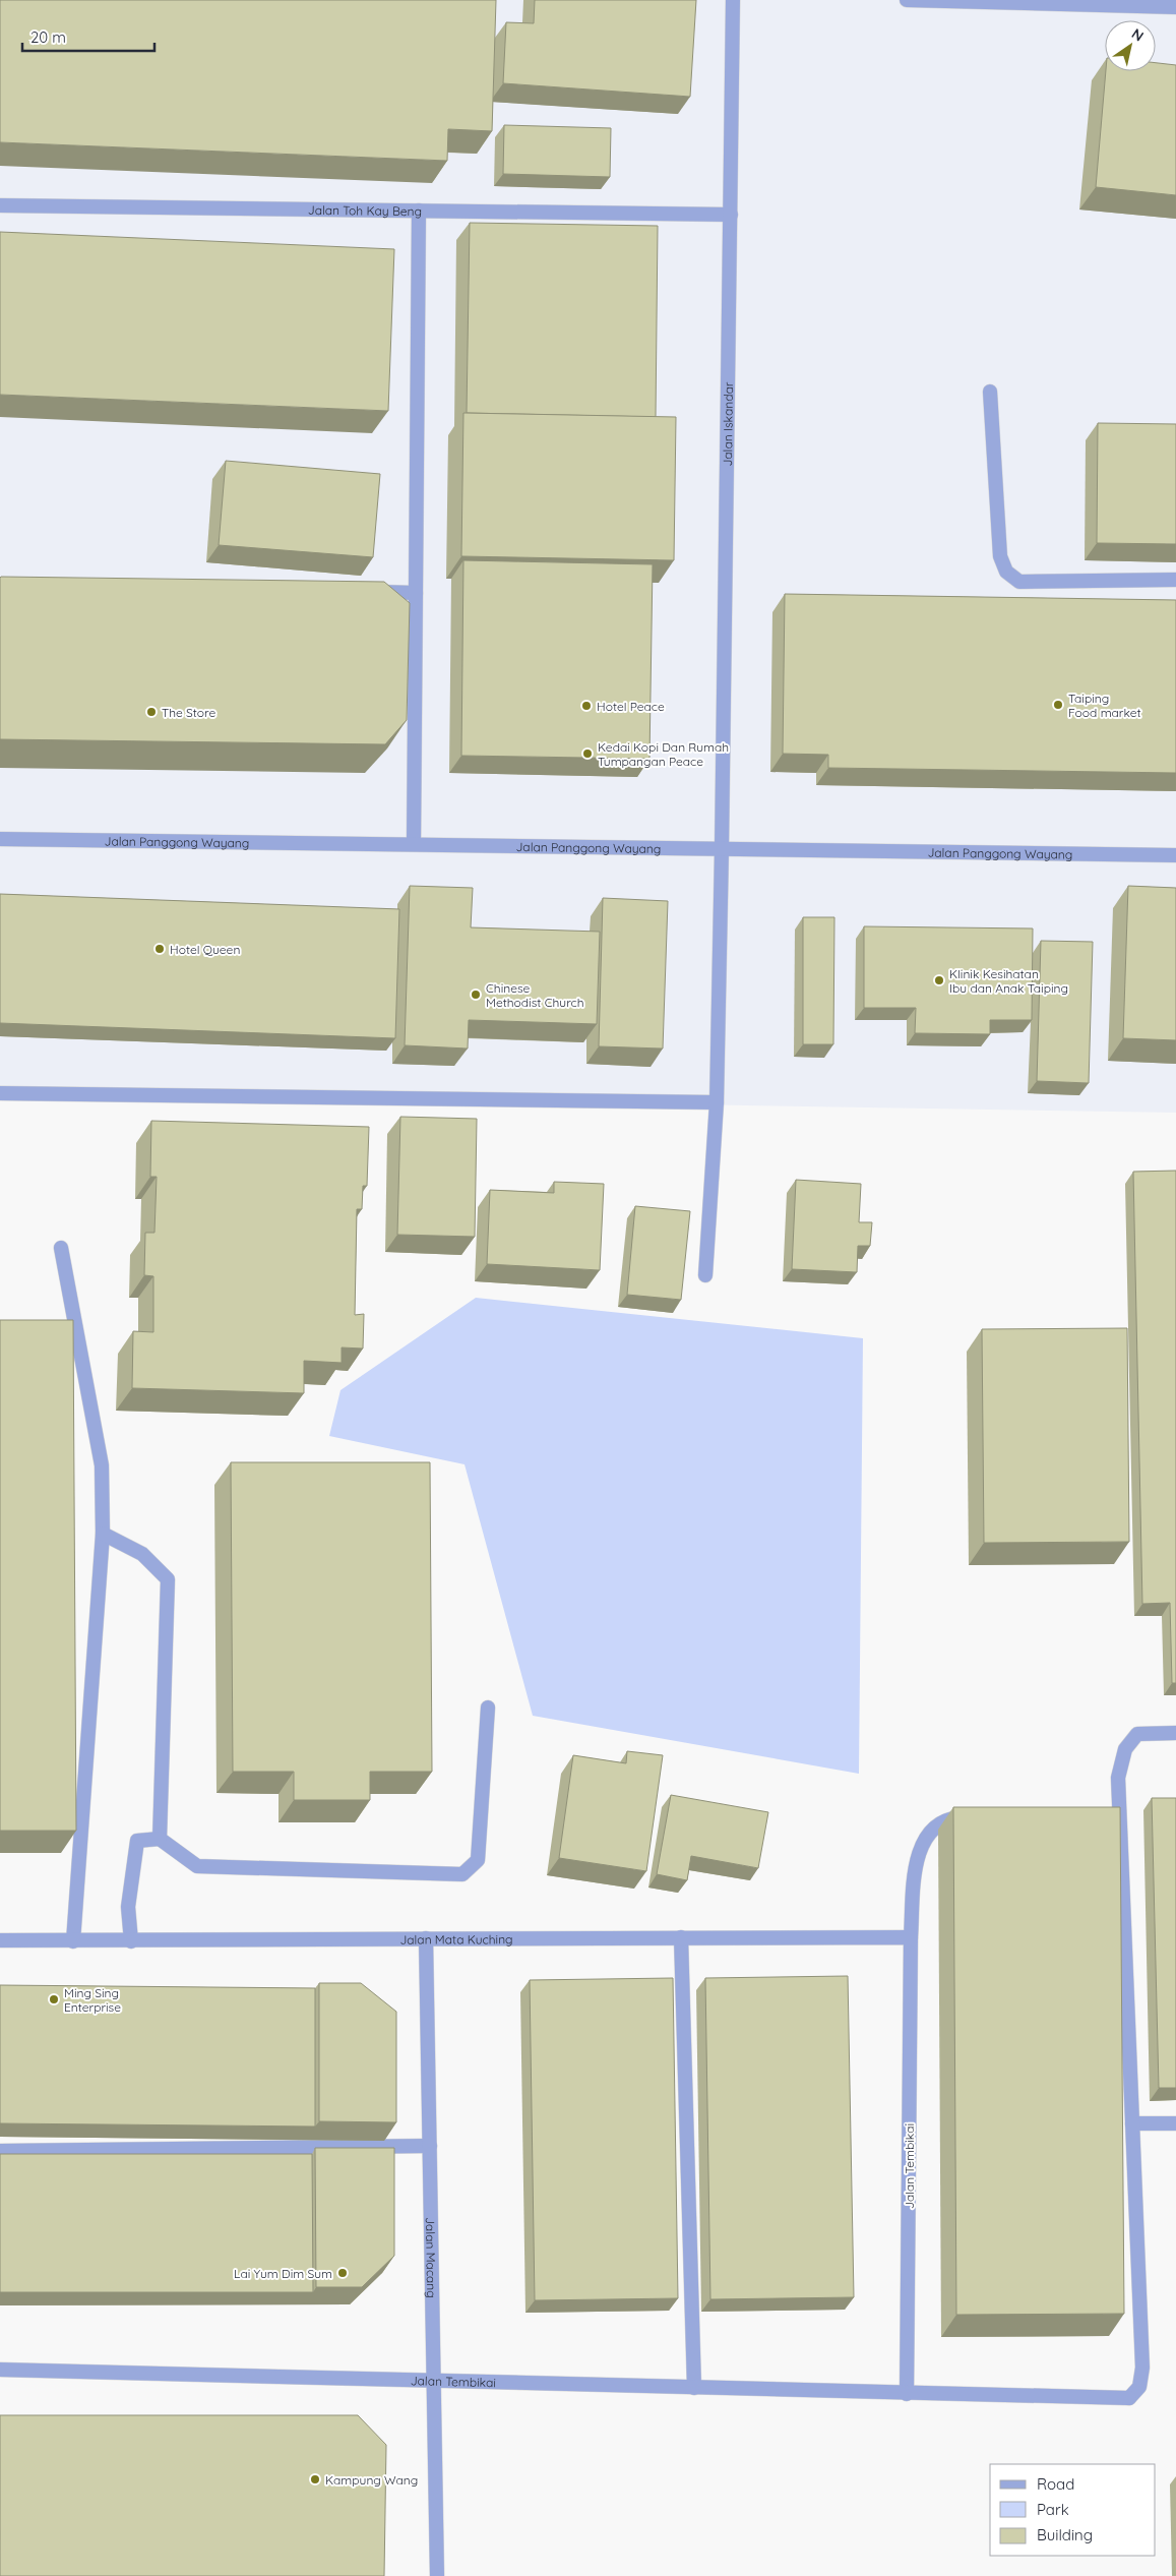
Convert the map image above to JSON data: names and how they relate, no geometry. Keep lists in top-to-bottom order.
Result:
{
  "streets": {
    "street": [
      "Jalan Toh Kay Beng",
      "Jalan Iskandar",
      "Jalan Panggong Wayang",
      "Jalan Mata Kuching",
      "Jalan Tembikai",
      "Jalan Macang"
    ]
  },
  "crossings": [
    ["Jalan Toh Kay Beng", "Jalan Iskandar"],
    ["Jalan Iskandar", "Jalan Panggong Wayang"],
    ["Jalan Mata Kuching", "Jalan Tembikai"],
    ["Jalan Mata Kuching", "Jalan Macang"],
    ["Jalan Tembikai", "Jalan Macang"]
  ],
  "places": [
    "Taiping Food market",
    "Hotel Peace",
    "The Store",
    "Kedai Kopi Dan Rumah Tumpangan Peace",
    "Hotel Queen",
    "Klinik Kesihatan Ibu dan Anak Taiping",
    "Chinese Methodist Church",
    "Ming Sing Enterprise",
    "Lai Yum Dim Sum",
    "Kampung Wang"
  ],
  "legend": ["Road", "Park", "Building"],
  "scale_bar": "20 m",
  "north": "top right"
}
